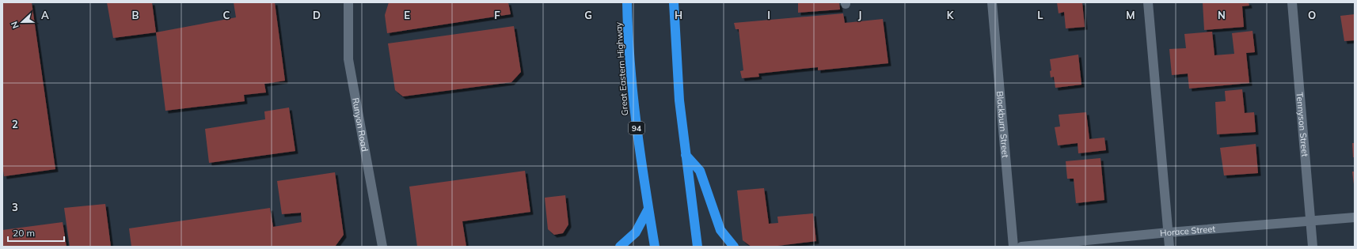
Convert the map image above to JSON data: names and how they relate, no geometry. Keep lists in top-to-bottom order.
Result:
{
  "streets": {
    "highway": ["Great Eastern Highway", "94"],
    "street": [
      "Runyon Road",
      "Blackburn Street",
      "Tennyson Street",
      "Horace Street"
    ]
  },
  "crossings": [
    ["Tennyson Street", "Horace Street"]
  ],
  "scale_bar": "20 m",
  "north": "left",
  "grid": {
    "columns": [
      "A",
      "B",
      "C",
      "D",
      "E",
      "F",
      "G",
      "H",
      "I",
      "J",
      "K",
      "L",
      "M",
      "N",
      "O"
    ],
    "rows": ["2", "3"]
  }
}
